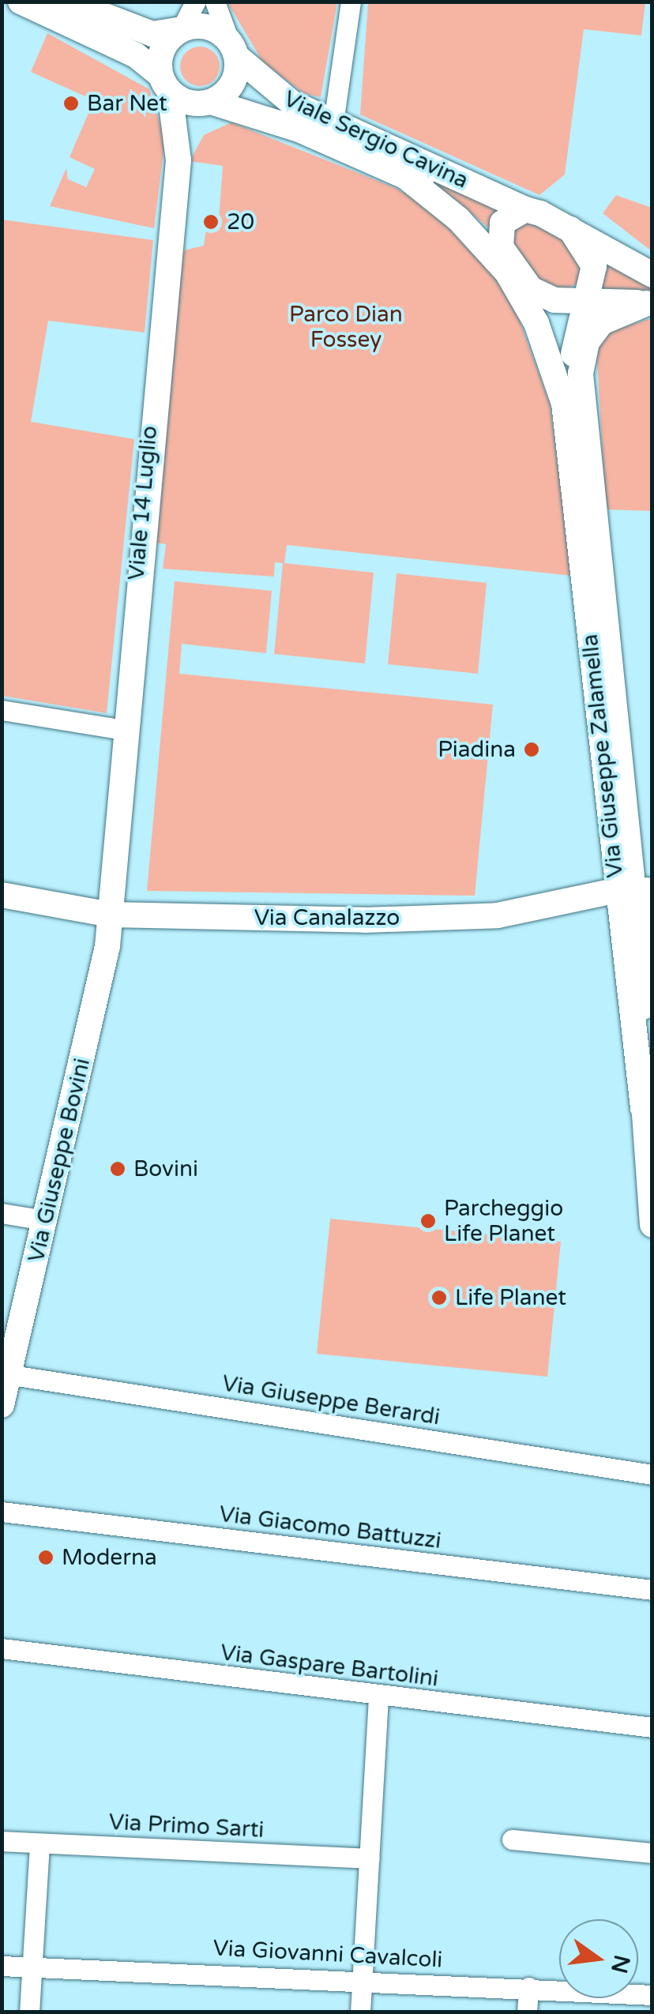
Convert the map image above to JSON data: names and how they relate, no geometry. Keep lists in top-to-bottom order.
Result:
{
  "streets": {
    "street": [
      "Viale Sergio Cavina",
      "Viale 14 Luglio",
      "Via Giuseppe Zalamella",
      "Via Canalazzo",
      "Via Giuseppe Bovini",
      "Via Giuseppe Berardi",
      "Via Giacomo Battuzzi",
      "Via Gaspare Bartolini",
      "Via Primo Sarti",
      "Via Giovanni Cavalcoli"
    ]
  },
  "crossings": [
    ["Viale Sergio Cavina", "Viale 14 Luglio"],
    ["Viale Sergio Cavina", "Via Giuseppe Zalamella"],
    ["Viale 14 Luglio", "Via Canalazzo"],
    ["Viale 14 Luglio", "Via Giuseppe Bovini"],
    ["Via Giuseppe Zalamella", "Via Canalazzo"],
    ["Via Canalazzo", "Via Giuseppe Bovini"],
    ["Via Giuseppe Bovini", "Via Giuseppe Berardi"]
  ],
  "parks": ["Parco Dian Fossey"],
  "places": [
    "Bar Net",
    "20",
    "Piadina",
    "Bovini",
    "Parcheggio Life Planet",
    "Life Planet",
    "Moderna"
  ],
  "north": "right"
}
